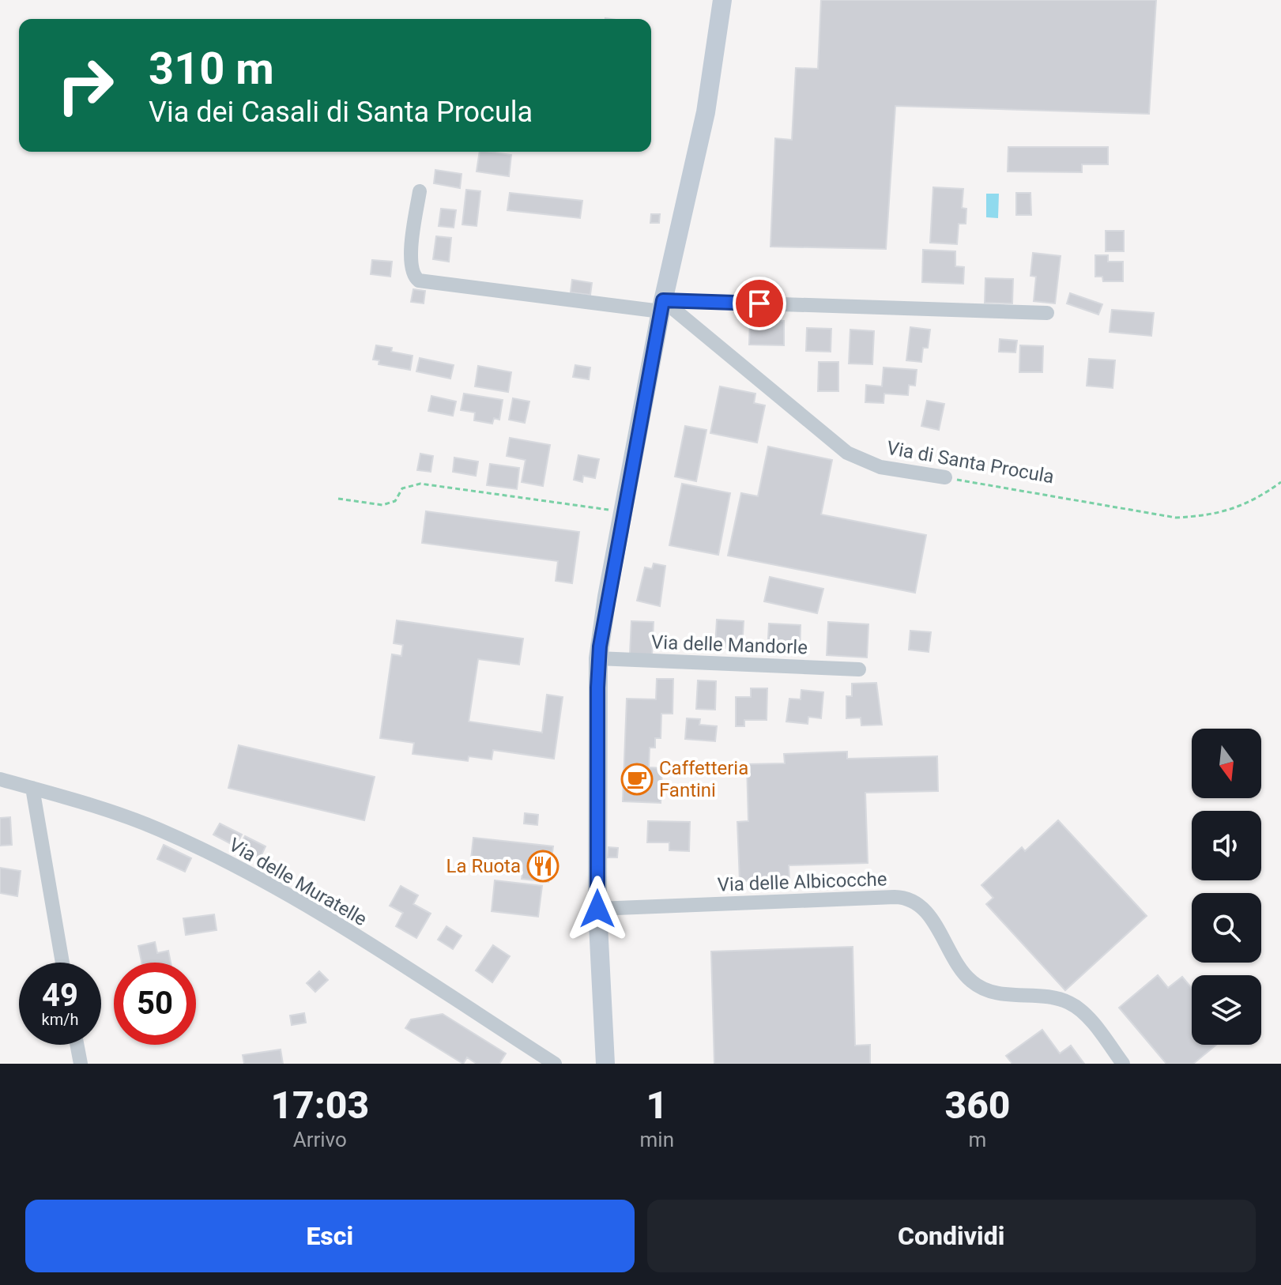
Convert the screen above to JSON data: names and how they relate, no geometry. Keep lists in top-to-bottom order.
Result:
{
  "streets": {
    "street": [
      "Via di Santa Procula",
      "Via delle Mandorle",
      "Via delle Muratelle",
      "Via delle Albicocche"
    ]
  },
  "places": {
    "cafe": ["Caffetteria Fantini"],
    "restaurant": ["La Ruota"]
  },
  "north": "bottom",
  "page": {
    "turn": ["310 m", "Via dei Casali di Santa Procula"],
    "speed": "49 km/h",
    "limit": "50",
    "eta": [
      "17:03",
      "Arrivo",
      "1",
      "min",
      "360",
      "m"
    ],
    "buttons": ["Esci", "Condividi"]
  }
}
